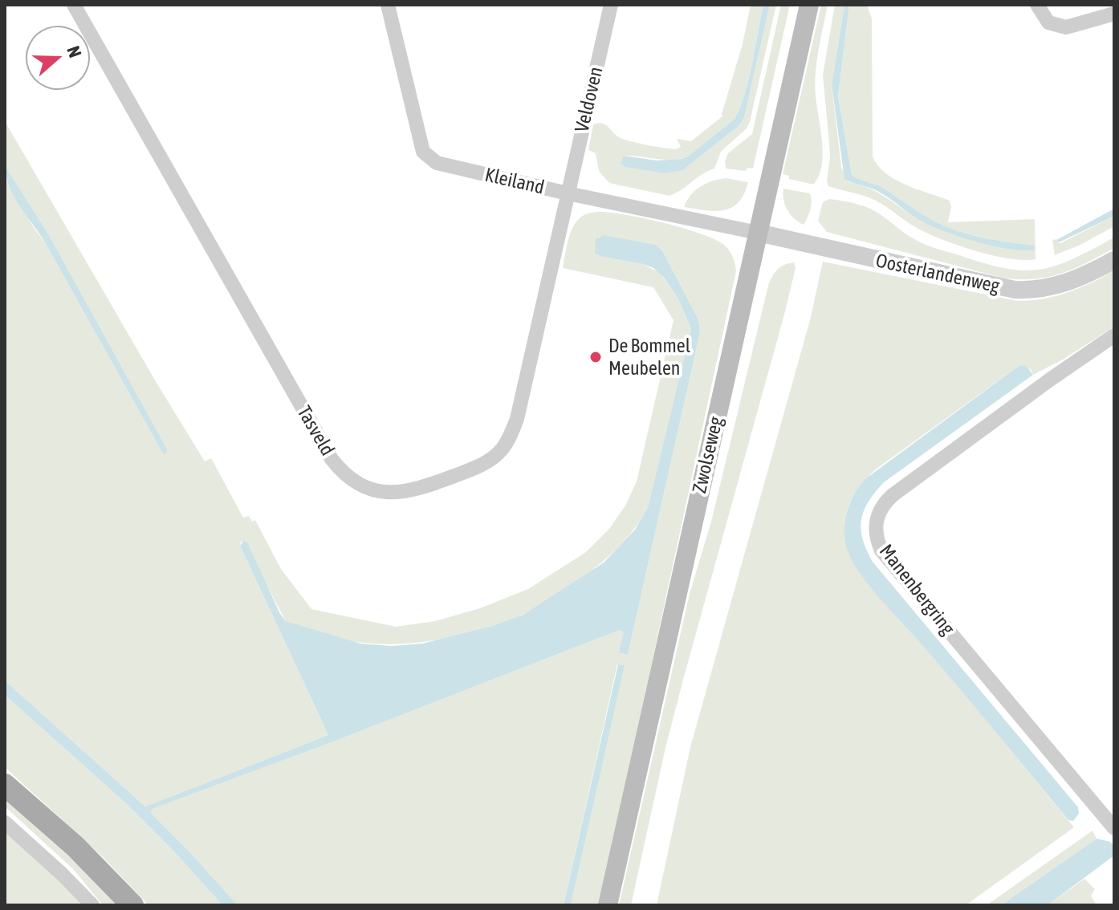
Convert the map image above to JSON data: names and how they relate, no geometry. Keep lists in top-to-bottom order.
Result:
{
  "streets": {
    "main road": ["Zwolseweg"],
    "street": [
      "Veldoven",
      "Kleiland",
      "Oosterlandenweg",
      "Tasveld",
      "Manenbergring"
    ]
  },
  "crossings": [
    ["Veldoven", "Kleiland"],
    ["Veldoven", "Tasveld"],
    ["Kleiland", "Oosterlandenweg"],
    ["Kleiland", "Tasveld"],
    ["Kleiland", "Zwolseweg"],
    ["Oosterlandenweg", "Zwolseweg"]
  ],
  "places": ["De Bommel Meubelen"],
  "north": "right"
}
